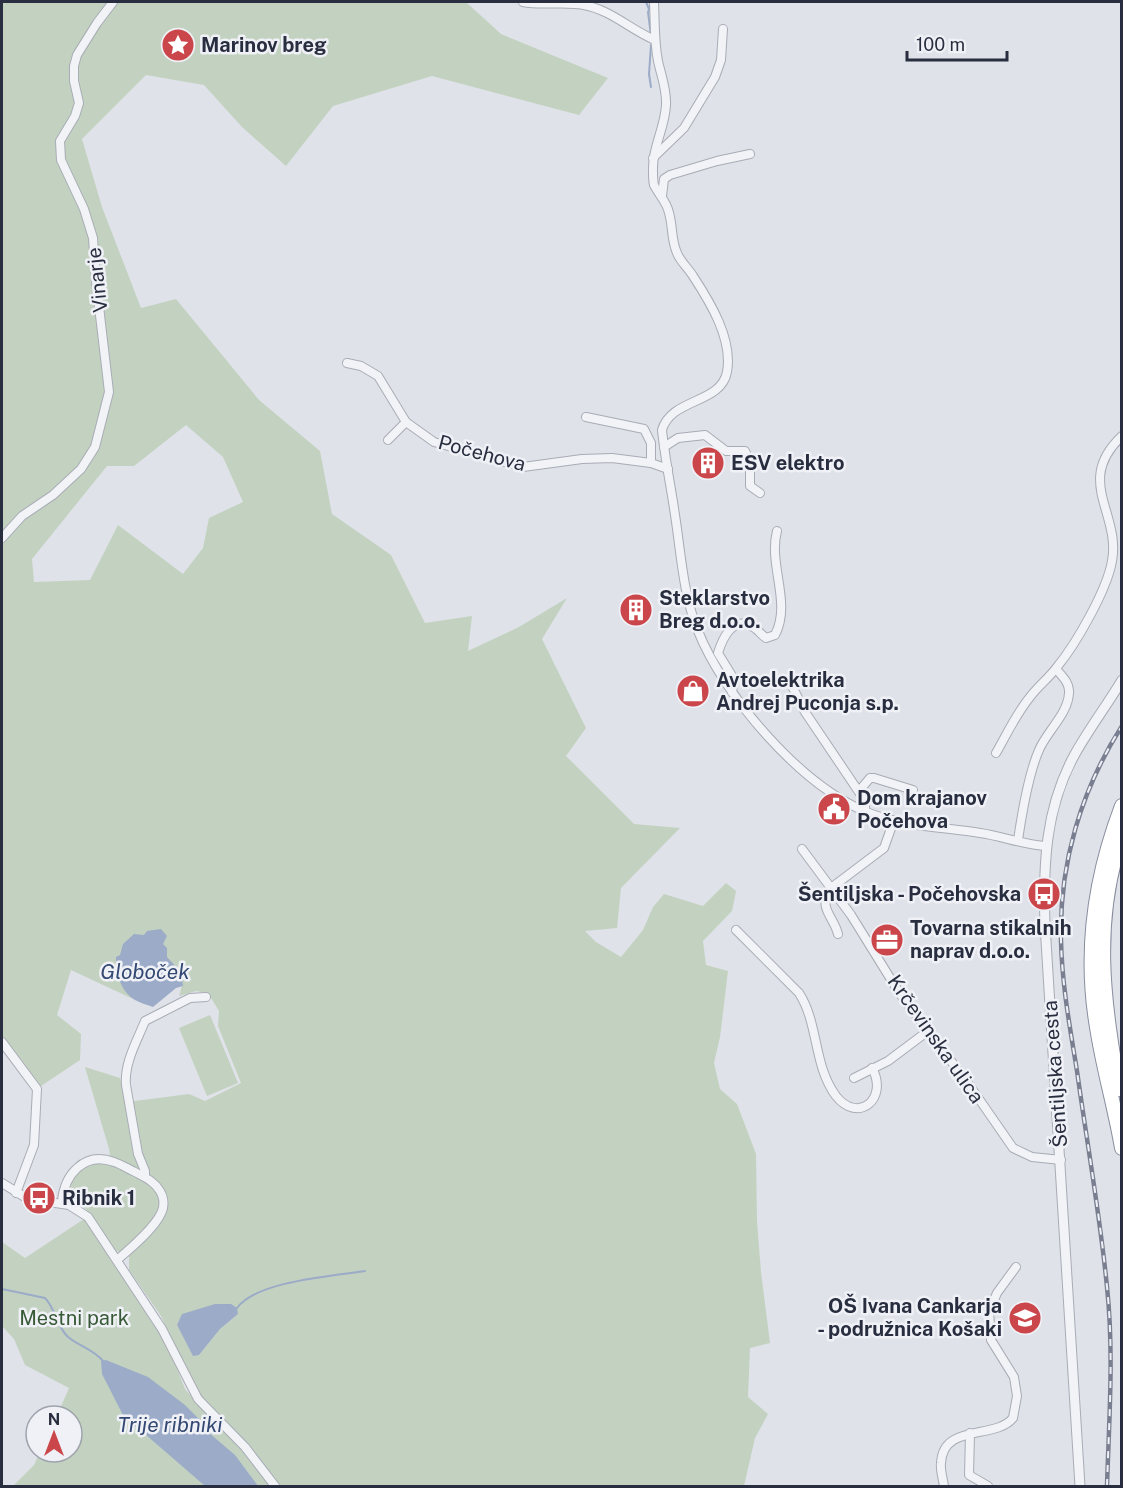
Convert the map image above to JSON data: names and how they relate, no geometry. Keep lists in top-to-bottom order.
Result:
{
  "streets": {
    "street": [
      "Vinarje",
      "Počehova",
      "Krčevinska ulica",
      "Šentiljska cesta"
    ]
  },
  "crossings": [
    ["Krčevinska ulica", "Šentiljska cesta"]
  ],
  "water": ["Globoček", "Trije ribniki"],
  "parks": ["Mestni park"],
  "places": {
    "place": ["Marinov breg"],
    "building": ["ESV elektro", "Steklarstvo Breg d.o.o."],
    "shop": ["Avtoelektrika Andrej Puconja s.p."],
    "public building": ["Dom krajanov Počehova"],
    "bus stop": ["Šentiljska - Počehovska", "Ribnik 1"],
    "office": ["Tovarna stikalnih naprav d.o.o."],
    "school or university": ["OŠ Ivana Cankarja - podružnica Košaki"]
  },
  "scale_bar": "100 m",
  "north": "top"
}
